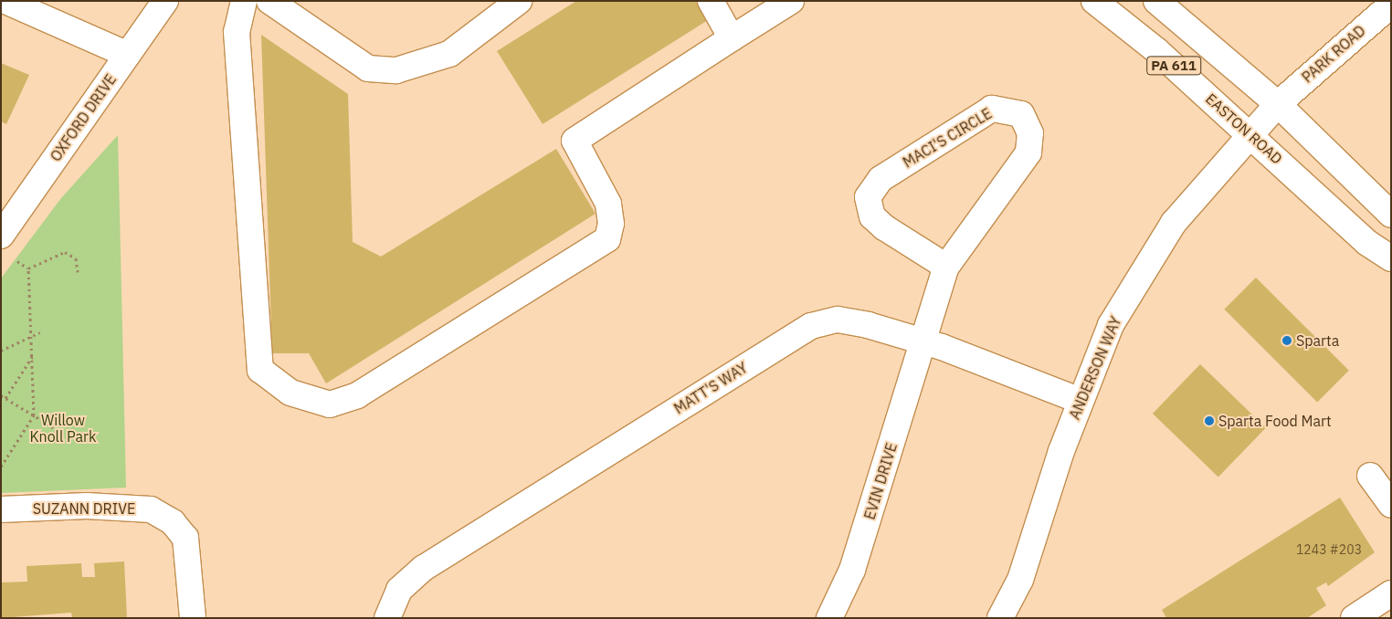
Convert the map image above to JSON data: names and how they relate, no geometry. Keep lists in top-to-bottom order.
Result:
{
  "streets": {
    "main road": [
      "PARK ROAD",
      "PA 611",
      "OXFORD DRIVE",
      "EASTON ROAD",
      "MACI'S CIRCLE",
      "ANDERSON WAY",
      "MATT'S WAY",
      "EVIN DRIVE",
      "SUZANN DRIVE"
    ]
  },
  "crossings": [
    ["PARK ROAD", "PA 611"],
    ["PARK ROAD", "ANDERSON WAY"],
    ["PA 611", "ANDERSON WAY"],
    ["EASTON ROAD", "ANDERSON WAY"],
    ["MACI'S CIRCLE", "MATT'S WAY"],
    ["MACI'S CIRCLE", "EVIN DRIVE"],
    ["ANDERSON WAY", "MATT'S WAY"],
    ["MATT'S WAY", "EVIN DRIVE"]
  ],
  "parks": ["Willow Knoll Park"],
  "places": ["Sparta", "Sparta Food Mart"],
  "house_numbers": ["1243 #203"]
}
